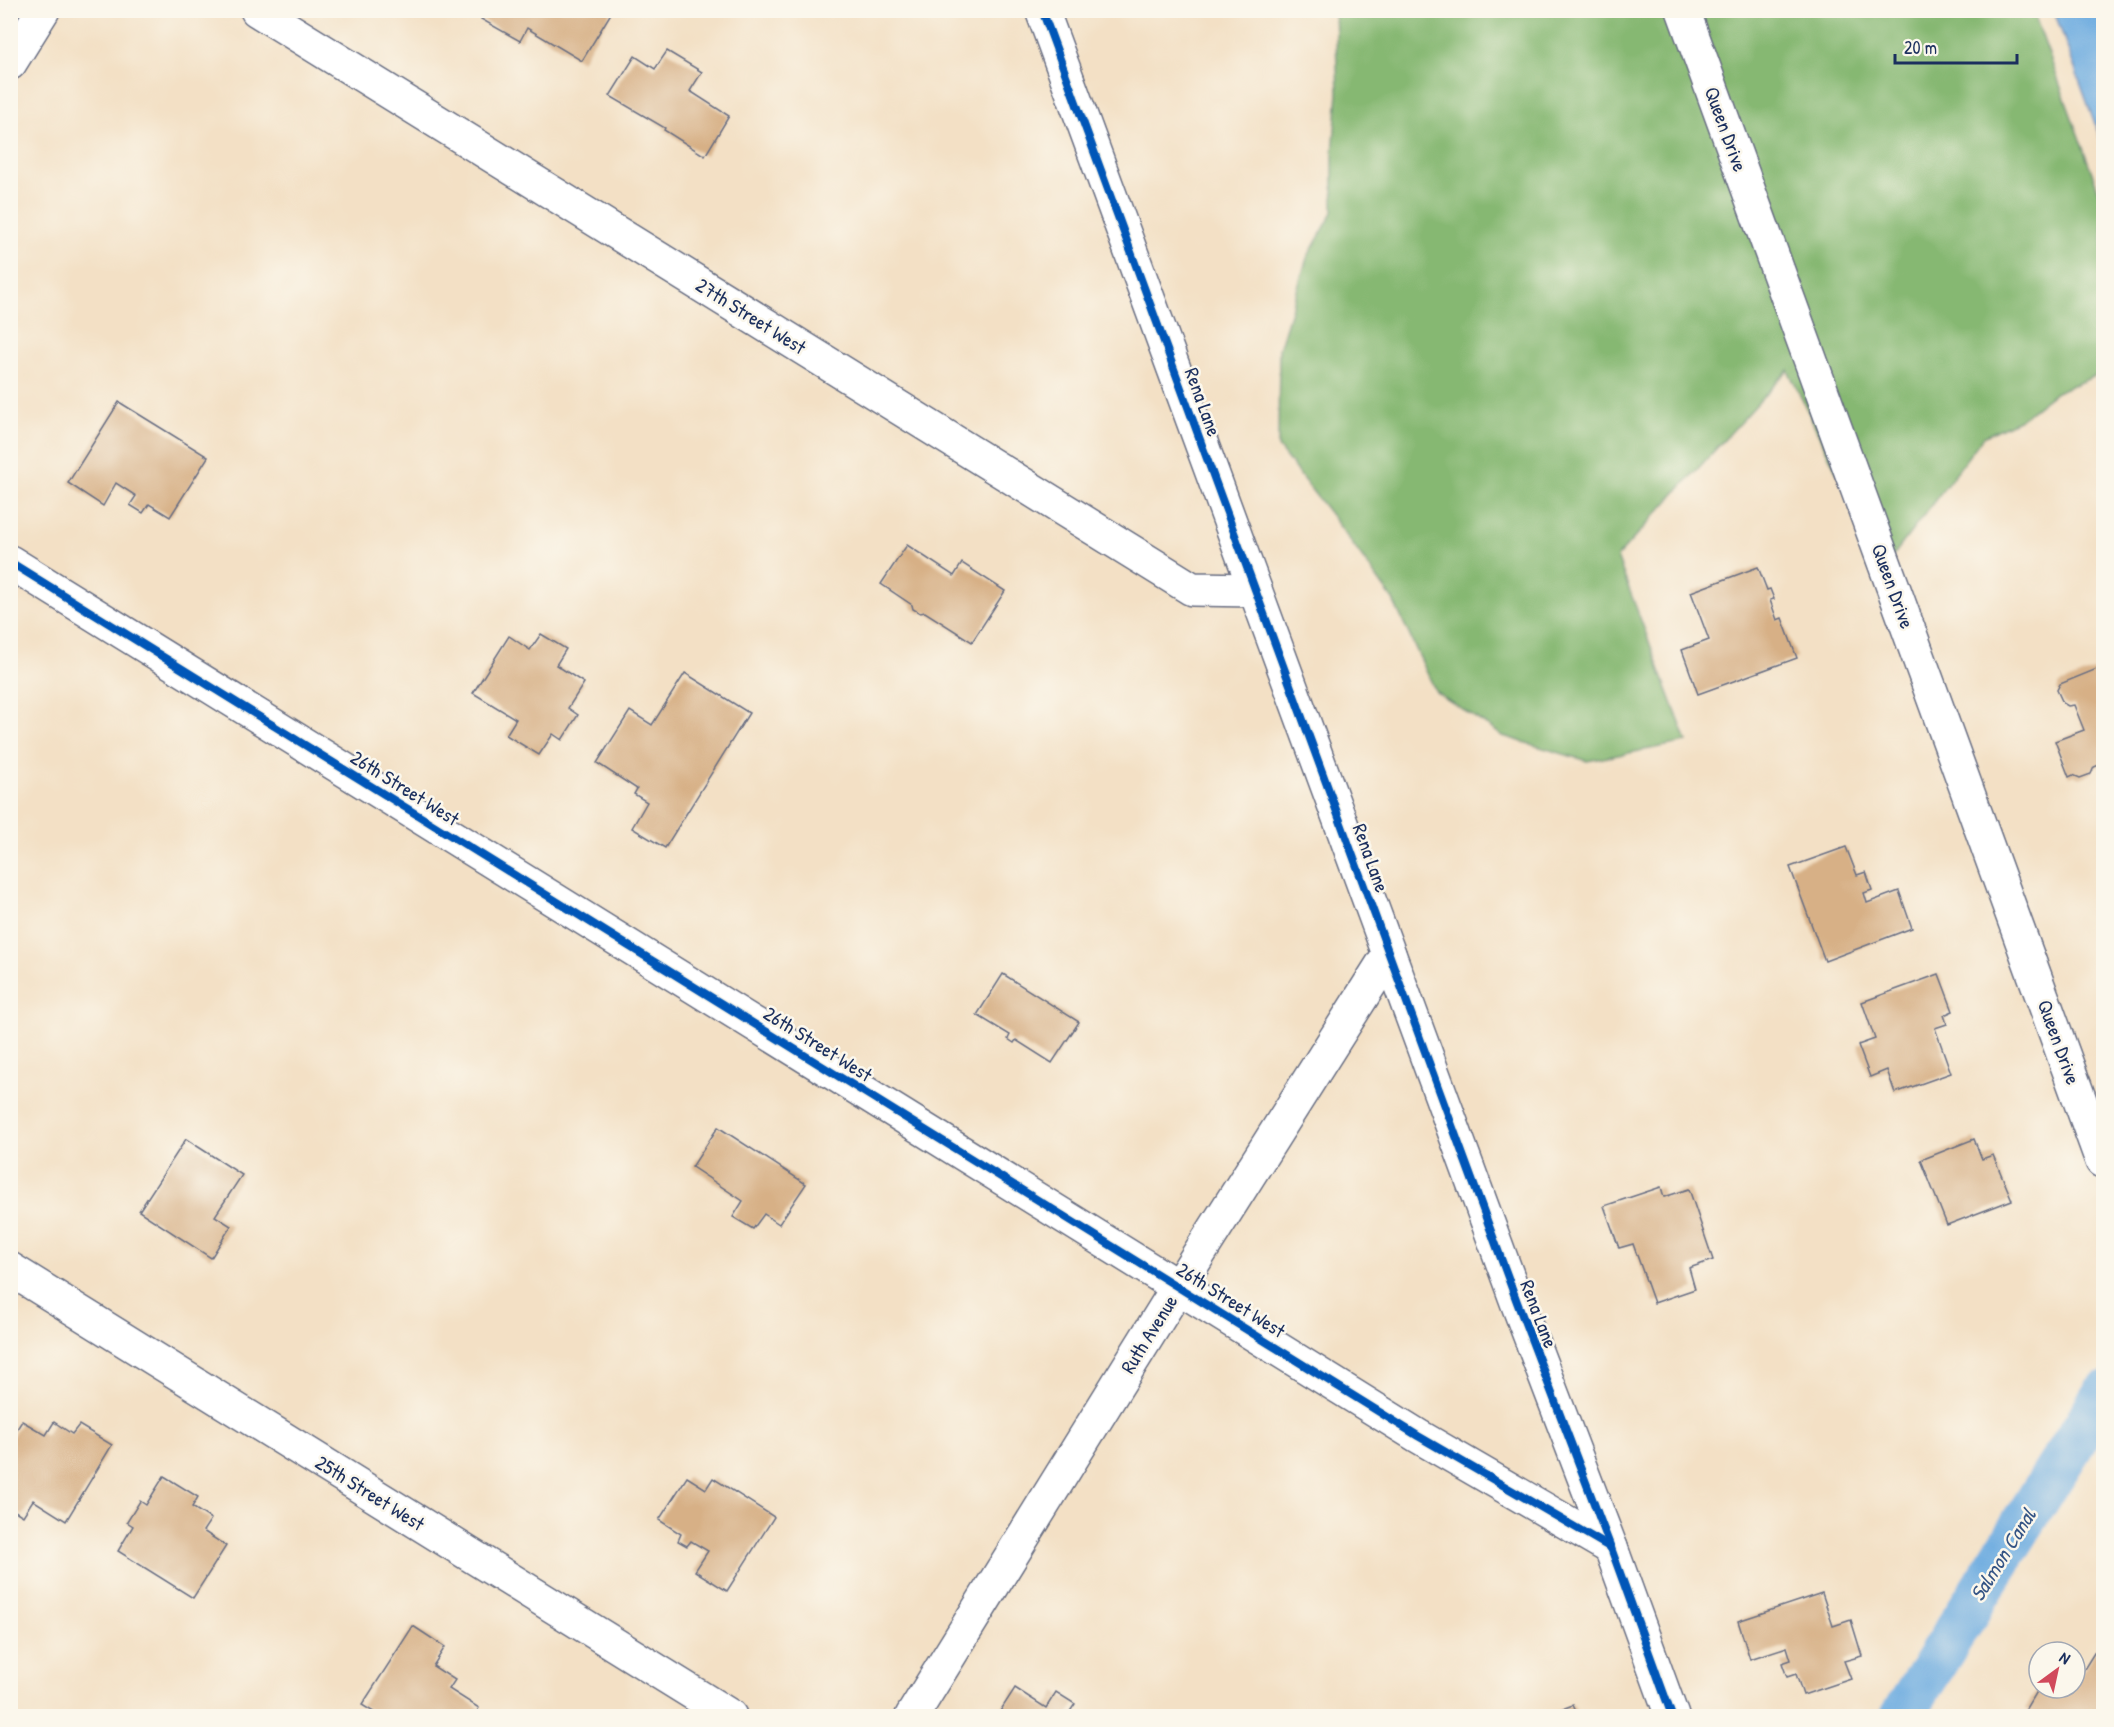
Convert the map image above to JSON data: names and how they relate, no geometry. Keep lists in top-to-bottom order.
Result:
{
  "streets": {
    "street": [
      "Queen Drive",
      "27th Street West",
      "Rena Lane",
      "26th Street West",
      "Ruth Avenue",
      "25th Street West"
    ]
  },
  "crossings": [
    ["27th Street West", "Rena Lane"],
    ["Rena Lane", "26th Street West"],
    ["Rena Lane", "Ruth Avenue"],
    ["26th Street West", "Ruth Avenue"]
  ],
  "water": ["Salmon Canal"],
  "scale_bar": "20 m",
  "north": "top right"
}
